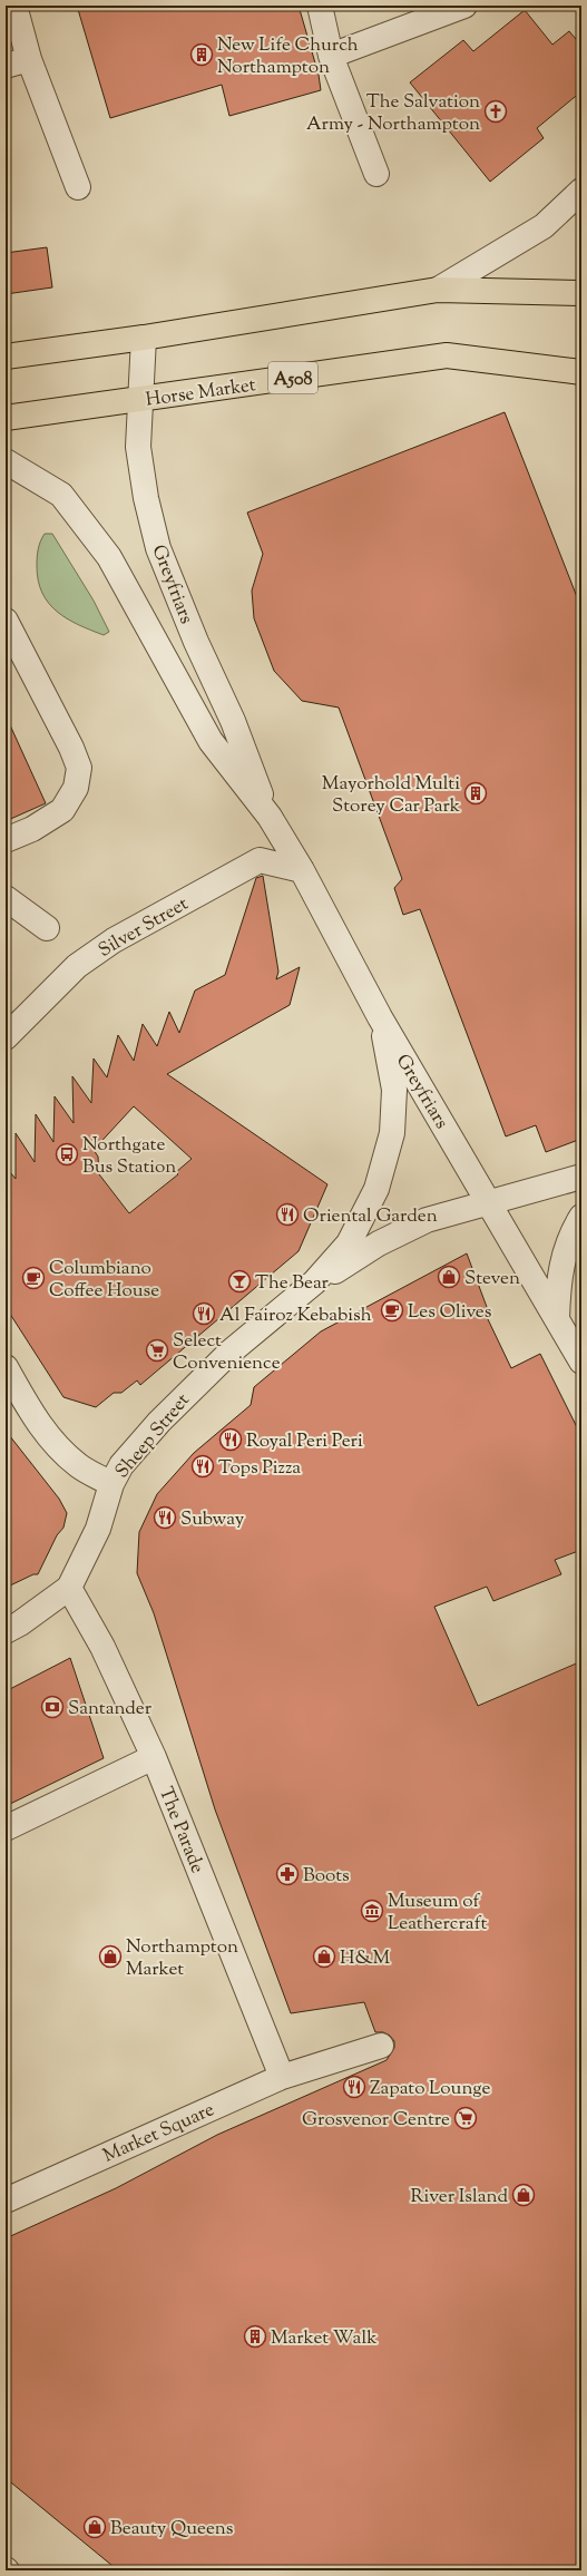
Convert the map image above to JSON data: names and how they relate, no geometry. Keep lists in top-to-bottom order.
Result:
{
  "streets": {
    "highway": ["A508", "Horse Market"],
    "street": [
      "Greyfriars",
      "Silver Street",
      "Sheep Street",
      "The Parade",
      "Market Square"
    ]
  },
  "crossings": [
    ["Horse Market", "Greyfriars"],
    ["Greyfriars", "Silver Street"],
    ["Greyfriars", "Sheep Street"],
    ["Sheep Street", "The Parade"],
    ["The Parade", "Market Square"]
  ],
  "places": {
    "building": ["New Life Church Northampton", "Mayorhold Multi Storey Car Park", "Market Walk"],
    "church": ["The Salvation Army - Northampton"],
    "bus stop": ["Northgate Bus Station"],
    "restaurant": [
      "Oriental Garden",
      "Al Fairoz Kebabish",
      "Royal Peri Peri",
      "Tops Pizza",
      "Subway",
      "Zapato Lounge"
    ],
    "shop": [
      "Steven",
      "Northampton Market",
      "H&M",
      "River Island",
      "Beauty Queens"
    ],
    "cafe": ["Columbiano Coffee House", "Les Olives"],
    "bar": ["The Bear"],
    "supermarket": ["Select Convenience", "Grosvenor Centre"],
    "bank": ["Santander"],
    "pharmacy": ["Boots"],
    "museum": ["Museum of Leathercraft"]
  }
}
